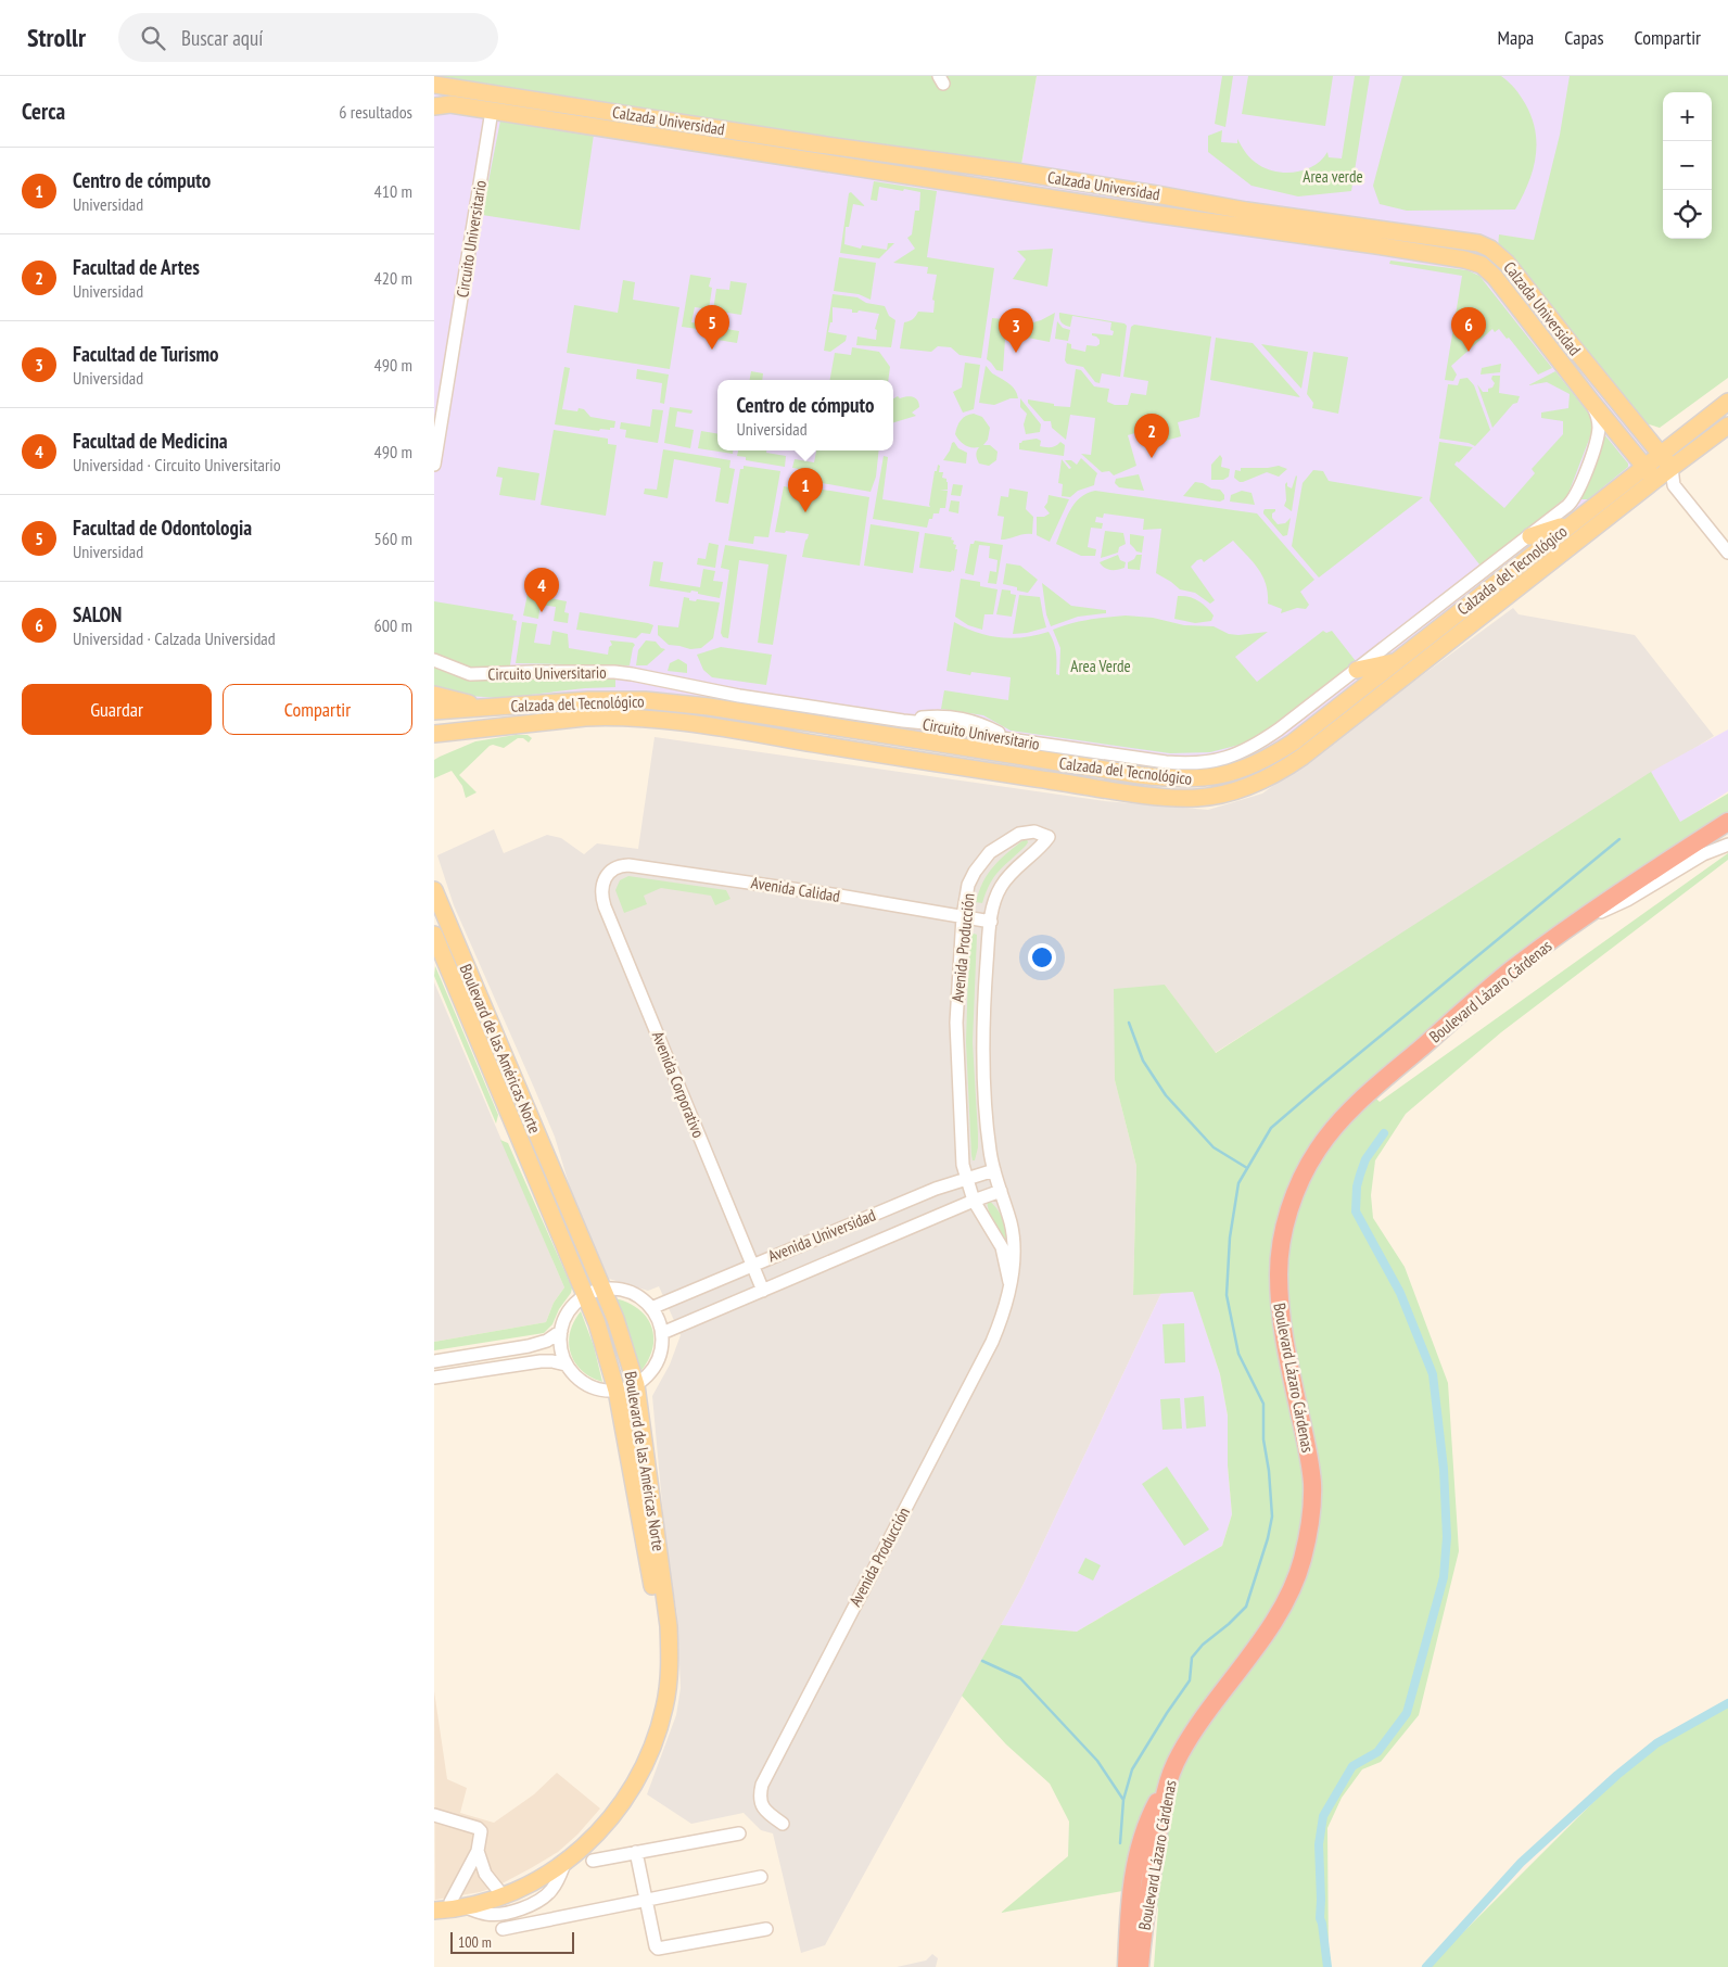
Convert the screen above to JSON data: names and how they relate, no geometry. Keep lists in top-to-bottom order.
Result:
{
  "streets": {
    "highway": ["Boulevard Lázaro Cárdenas"],
    "main road": ["Calzada Universidad", "Calzada del Tecnológico", "Boulevard de las Américas Norte"],
    "street": [
      "Circuito Universitario",
      "Avenida Calidad",
      "Avenida Producción",
      "Avenida Corporativo",
      "Avenida Universidad"
    ]
  },
  "crossings": [
    ["Calzada Universidad", "Circuito Universitario"],
    ["Calzada Universidad", "Calzada del Tecnológico"],
    ["Avenida Calidad", "Avenida Producción"],
    ["Avenida Calidad", "Avenida Corporativo"],
    ["Avenida Producción", "Avenida Universidad"],
    ["Avenida Corporativo", "Avenida Universidad"]
  ],
  "parks": ["Area verde", "Area Verde"],
  "scale_bar": "100 m",
  "page": {
    "header": "Strollr",
    "search": "Buscar aquí",
    "nav": ["Mapa", "Capas", "Compartir"],
    "heading": ["Cerca", "6 resultados"],
    "map_buttons": ["+", "−"],
    "list": [
      {
        "mark": "1",
        "name": "Centro de cómputo",
        "note": "Universidad",
        "value": "410 m"
      },
      {
        "mark": "2",
        "name": "Facultad de Artes",
        "note": "Universidad",
        "value": "420 m"
      },
      {
        "mark": "3",
        "name": "Facultad de Turismo",
        "note": "Universidad",
        "value": "490 m"
      },
      {
        "mark": "4",
        "name": "Facultad de Medicina",
        "note": "Universidad · Circuito Universitario",
        "value": "490 m"
      },
      {
        "mark": "5",
        "name": "Facultad de Odontologia",
        "note": "Universidad",
        "value": "560 m"
      },
      {
        "mark": "6",
        "name": "SALON",
        "note": "Universidad · Calzada Universidad",
        "value": "600 m"
      }
    ],
    "pins": [
      "5",
      "6",
      "3",
      "2",
      "1",
      "4"
    ],
    "popup": ["Centro de cómputo", "Universidad"],
    "buttons": ["Guardar", "Compartir"],
    "scale": "100 m"
  }
}
